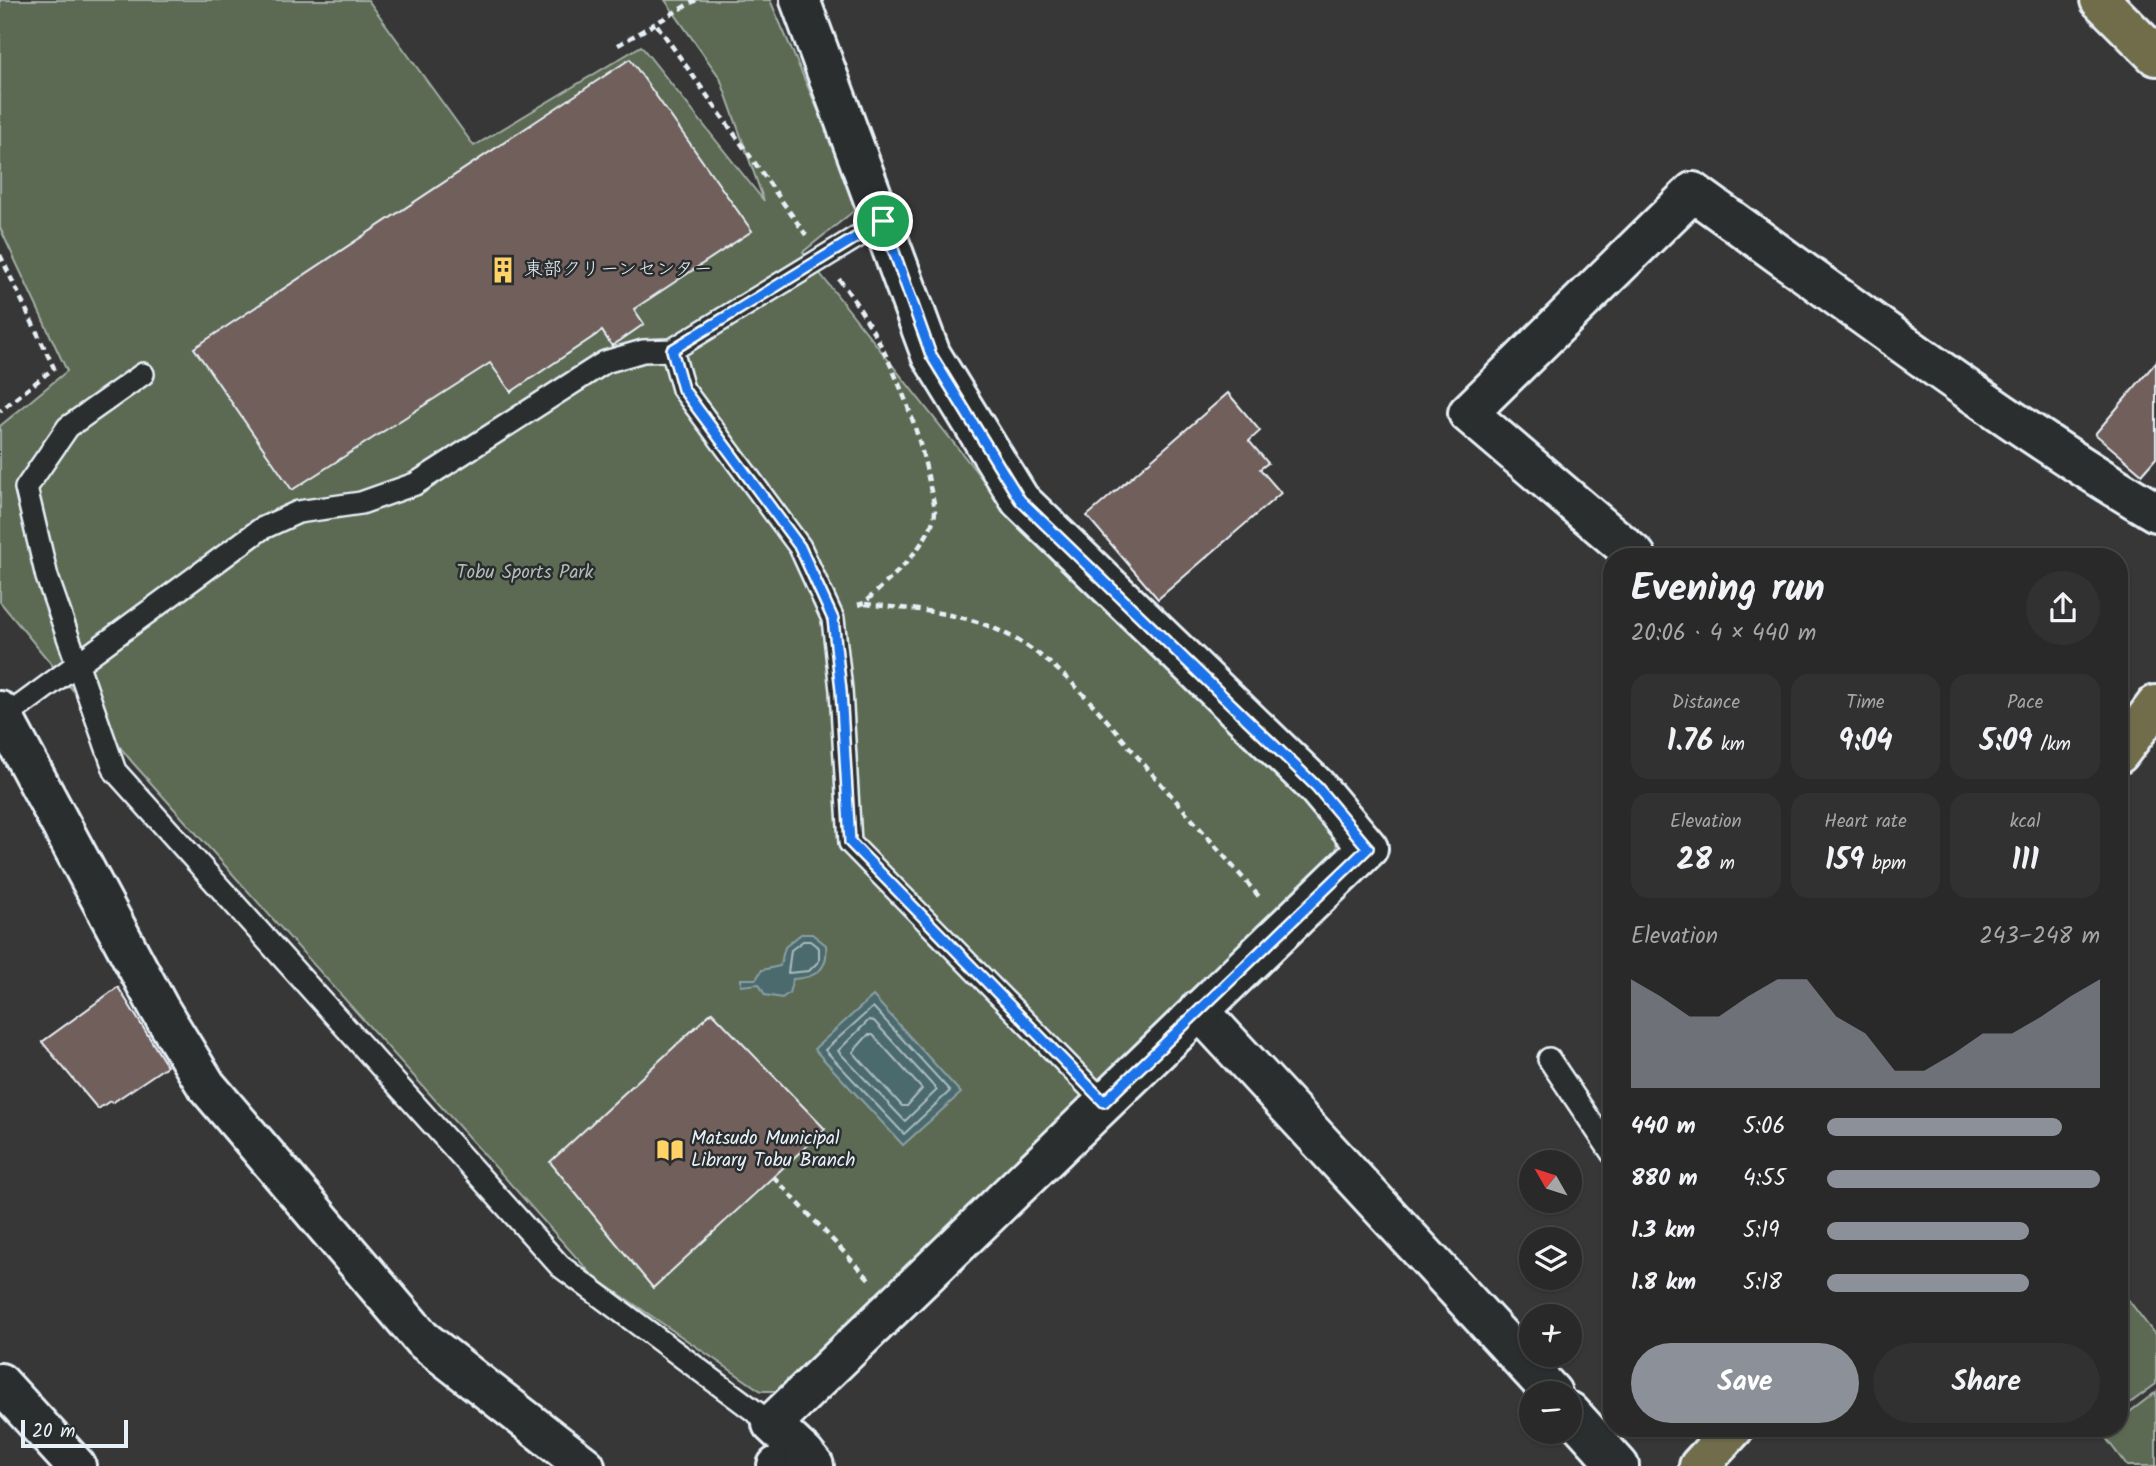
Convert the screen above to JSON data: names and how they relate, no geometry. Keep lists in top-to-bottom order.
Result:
{
  "parks": ["Tobu Sports Park"],
  "places": {
    "building": ["東部クリーンセンター"],
    "library": ["Matsudo Municipal Library Tobu Branch"]
  },
  "scale_bar": "20 m",
  "north": "top left",
  "page": {
    "heading": ["Evening run", "20:06 · 4 × 440 m"],
    "stats": [
      ["Distance", "1.76 km"],
      ["Time", "9:04"],
      ["Pace", "5:09 /km"],
      ["Elevation", "28 m"],
      ["Heart rate", "159 bpm"],
      ["kcal", "111"]
    ],
    "chart": ["Elevation", "243–248 m"],
    "list": [
      {
        "name": "440 m",
        "note": "5:06"
      },
      {
        "name": "880 m",
        "note": "4:55"
      },
      {
        "name": "1.3 km",
        "note": "5:19"
      },
      {
        "name": "1.8 km",
        "note": "5:18"
      }
    ],
    "map_buttons": ["+", "−"],
    "buttons": ["Save", "Share"],
    "scale": "20 m"
  }
}
